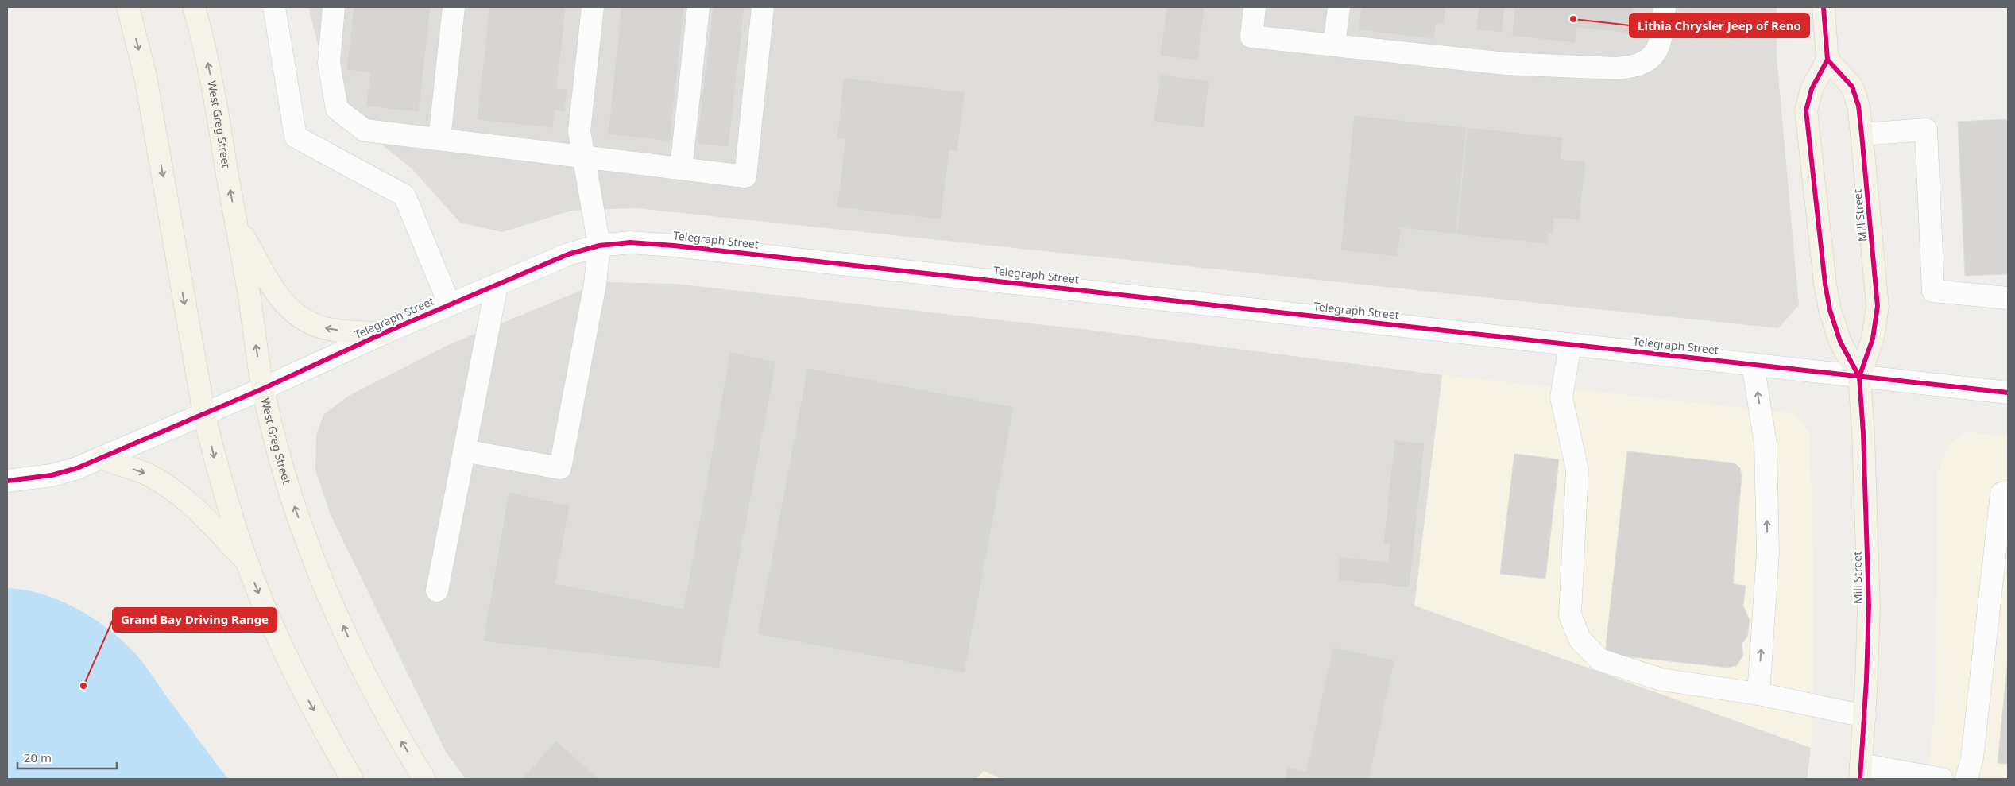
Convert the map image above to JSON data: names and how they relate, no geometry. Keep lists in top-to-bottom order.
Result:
{
  "streets": {
    "main road": ["West Greg Street", "Mill Street"],
    "street": ["Telegraph Street"]
  },
  "crossings": [
    ["West Greg Street", "Telegraph Street"],
    ["Mill Street", "Telegraph Street"]
  ],
  "places": ["Lithia Chrysler Jeep of Reno", "Grand Bay Driving Range"],
  "scale_bar": "20 m"
}
